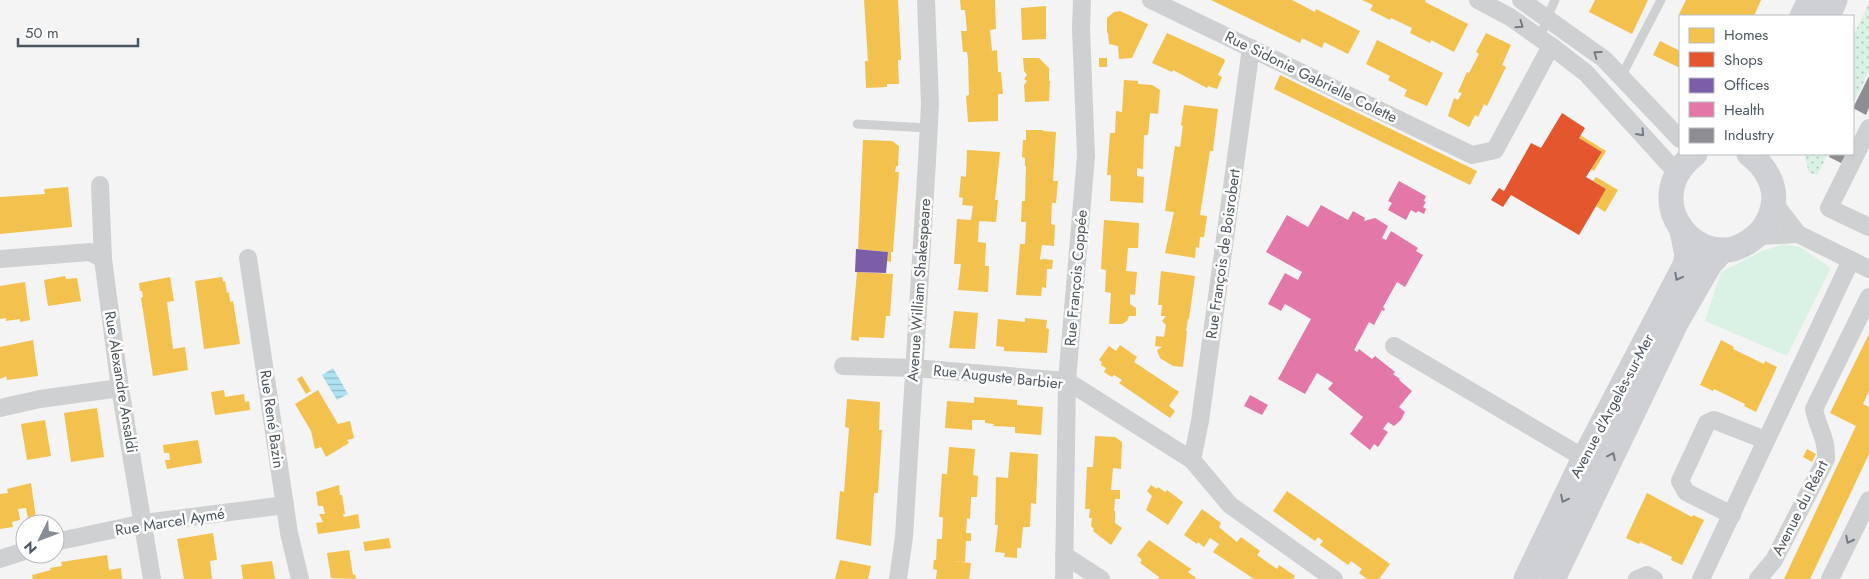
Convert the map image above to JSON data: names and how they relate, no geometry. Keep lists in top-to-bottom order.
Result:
{
  "streets": {
    "main road": ["Avenue d'Argelès-sur-Mer"],
    "street": [
      "Rue Sidonie Gabrielle Colette",
      "Rue François de Boisrobert",
      "Rue François Coppée",
      "Avenue William Shakespeare",
      "Rue Auguste Barbier",
      "Rue Alexandre Ansaldi",
      "Rue René Bazin",
      "Avenue du Réart",
      "Rue Marcel Aymé"
    ]
  },
  "crossings": [
    ["Rue Sidonie Gabrielle Colette", "Rue François de Boisrobert"],
    ["Rue François de Boisrobert", "Rue Auguste Barbier"],
    ["Rue François Coppée", "Rue Auguste Barbier"],
    ["Avenue William Shakespeare", "Rue Auguste Barbier"],
    ["Rue Alexandre Ansaldi", "Rue Marcel Aymé"],
    ["Rue René Bazin", "Rue Marcel Aymé"]
  ],
  "legend": [
    "Homes",
    "Shops",
    "Offices",
    "Health",
    "Industry"
  ],
  "scale_bar": "50 m",
  "north": "bottom left"
}
